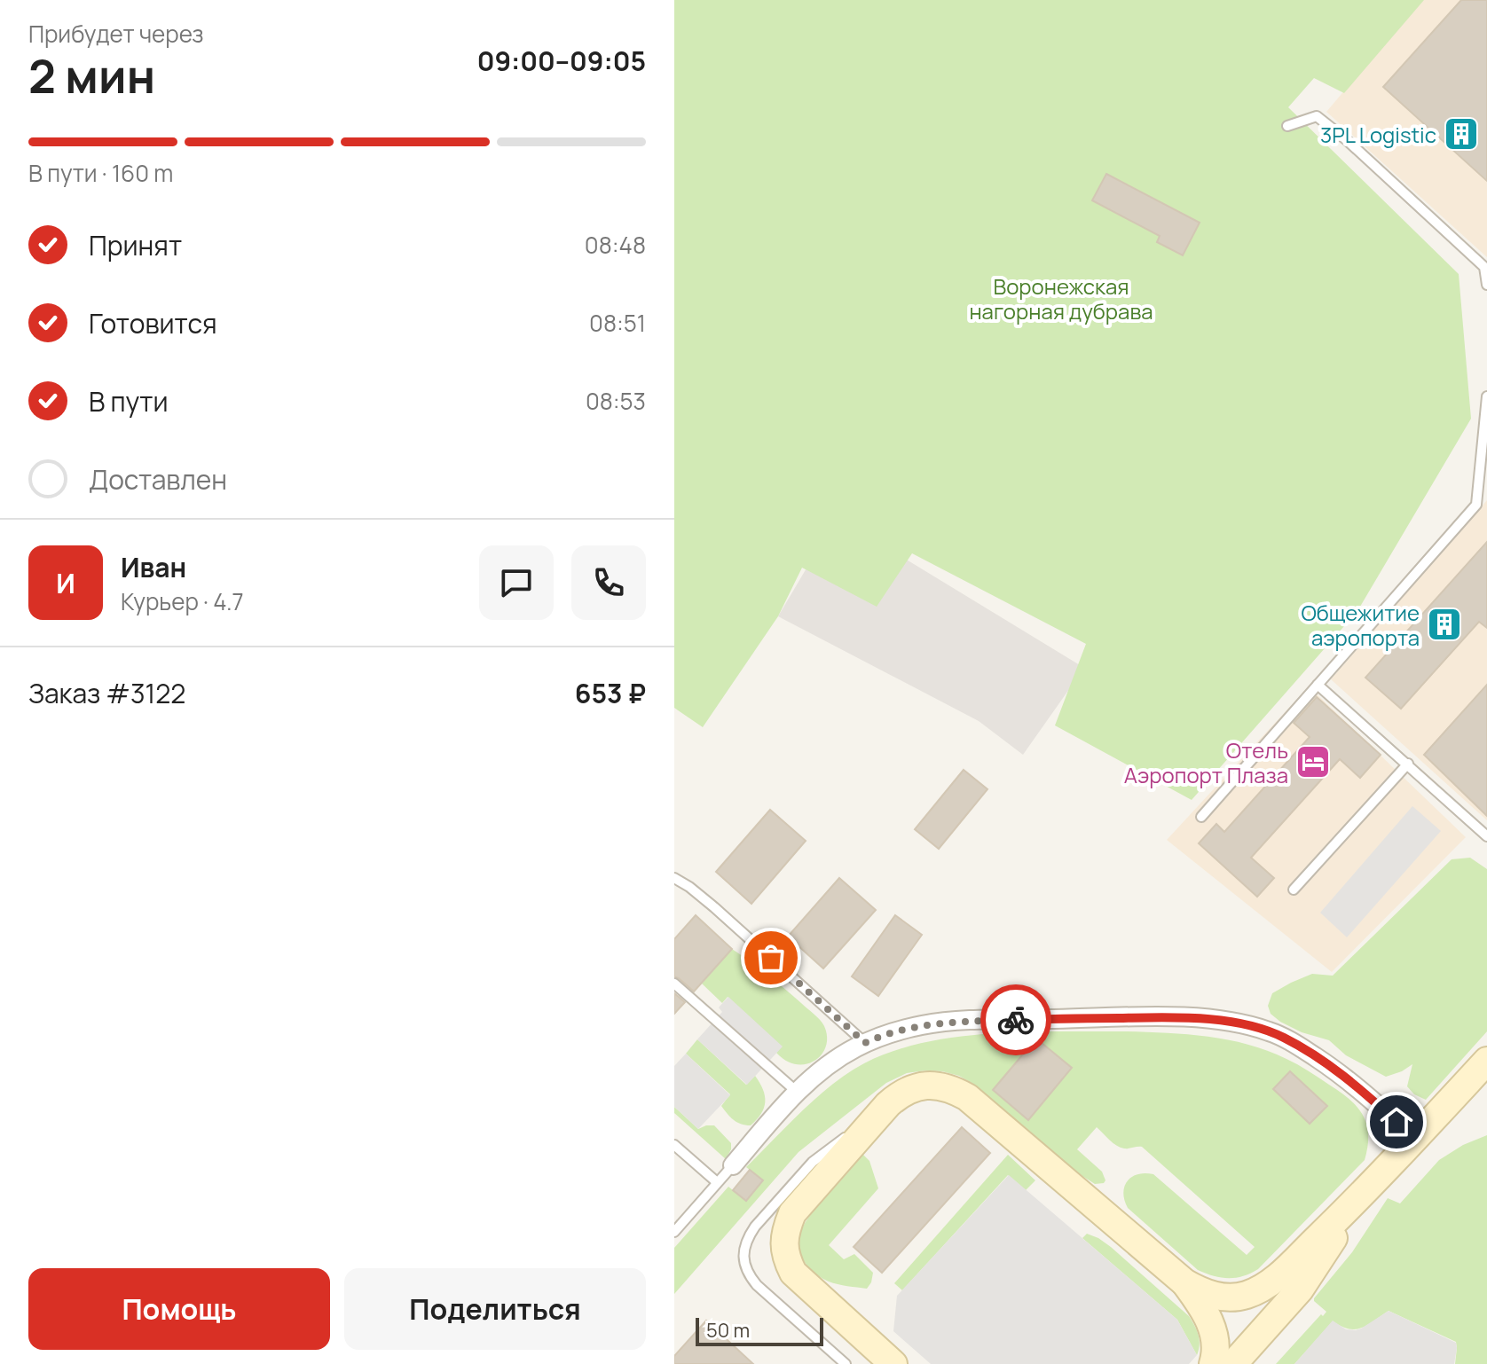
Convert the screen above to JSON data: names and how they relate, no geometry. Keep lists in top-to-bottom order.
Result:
{
  "parks": ["Воронежская нагорная дубрава"],
  "places": {
    "building": ["3PL Logistic", "Общежитие аэропорта"],
    "hotel": ["Отель Аэропорт Плаза"]
  },
  "scale_bar": "50 m",
  "page": {
    "heading": ["2 мин", "Прибудет через", "09:00–09:05"],
    "panel": [
      "Иван",
      "Курьер · 4.7",
      "Заказ #3122",
      "653 ₽"
    ],
    "bar": "В пути · 160 m",
    "list": [
      ["Принят", "08:48"],
      ["Готовится", "08:51"],
      ["В пути", "08:53"],
      "Доставлен"
    ],
    "round": "И",
    "buttons": ["Помощь", "Поделиться"],
    "scale": "50 m"
  }
}
